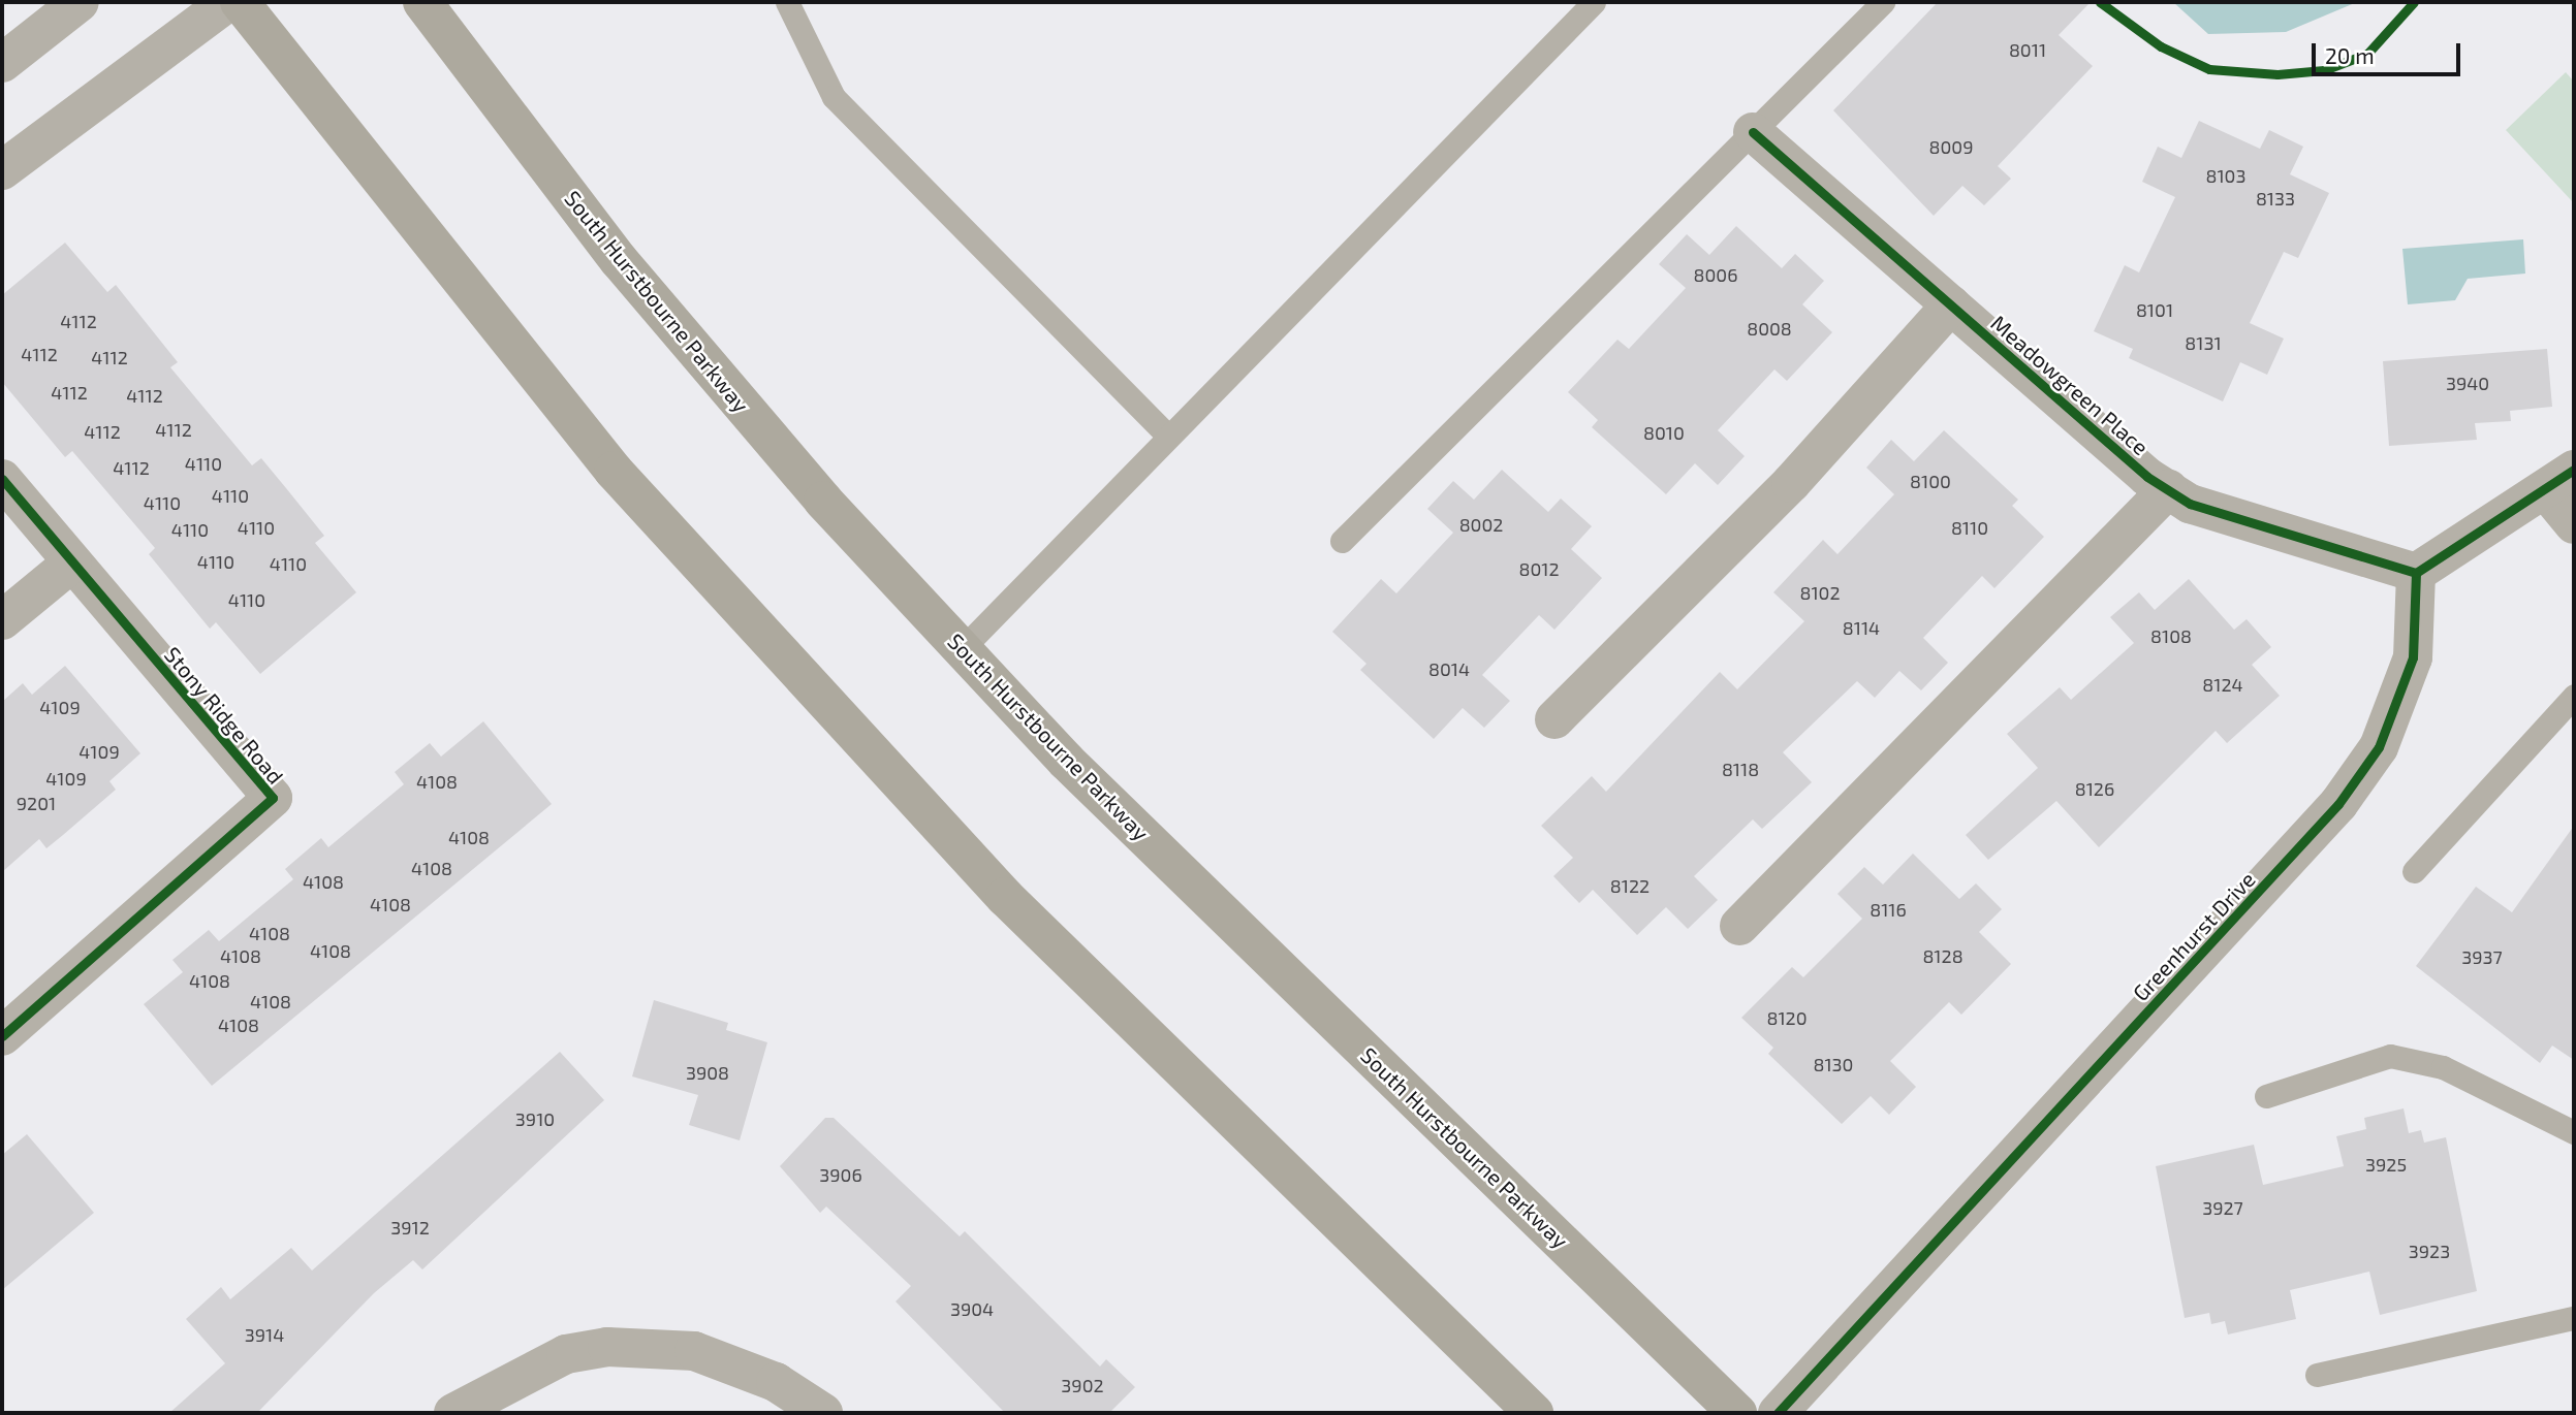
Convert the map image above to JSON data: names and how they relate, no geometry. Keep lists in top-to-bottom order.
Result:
{
  "streets": {
    "main road": ["South Hurstbourne Parkway"],
    "street": ["Meadowgreen Place", "Stony Ridge Road", "Greenhurst Drive"]
  },
  "crossings": [
    ["Meadowgreen Place", "Greenhurst Drive"]
  ],
  "house_numbers": [
    "8011",
    "8009",
    "8103",
    "8133",
    "8006",
    "8101",
    "4112",
    "8008",
    "8131",
    "4112",
    "4112",
    "3940",
    "4112",
    "4112",
    "4112",
    "4112",
    "8010",
    "4110",
    "4112",
    "8100",
    "4110",
    "4110",
    "8002",
    "4110",
    "8110",
    "4110",
    "4110",
    "4110",
    "8012",
    "8102",
    "4110",
    "8114",
    "8108",
    "8014",
    "8124",
    "4109",
    "4109",
    "8118",
    "4109",
    "4108",
    "8126",
    "9201",
    "4108",
    "4108",
    "4108",
    "8122",
    "4108",
    "8116",
    "4108",
    "4108",
    "4108",
    "8128",
    "3937",
    "4108",
    "4108",
    "8120",
    "4108",
    "8130",
    "3908",
    "3910",
    "3925",
    "3906",
    "3927",
    "3912",
    "3923",
    "3904",
    "3914",
    "3902"
  ],
  "scale_bar": "20 m"
}
